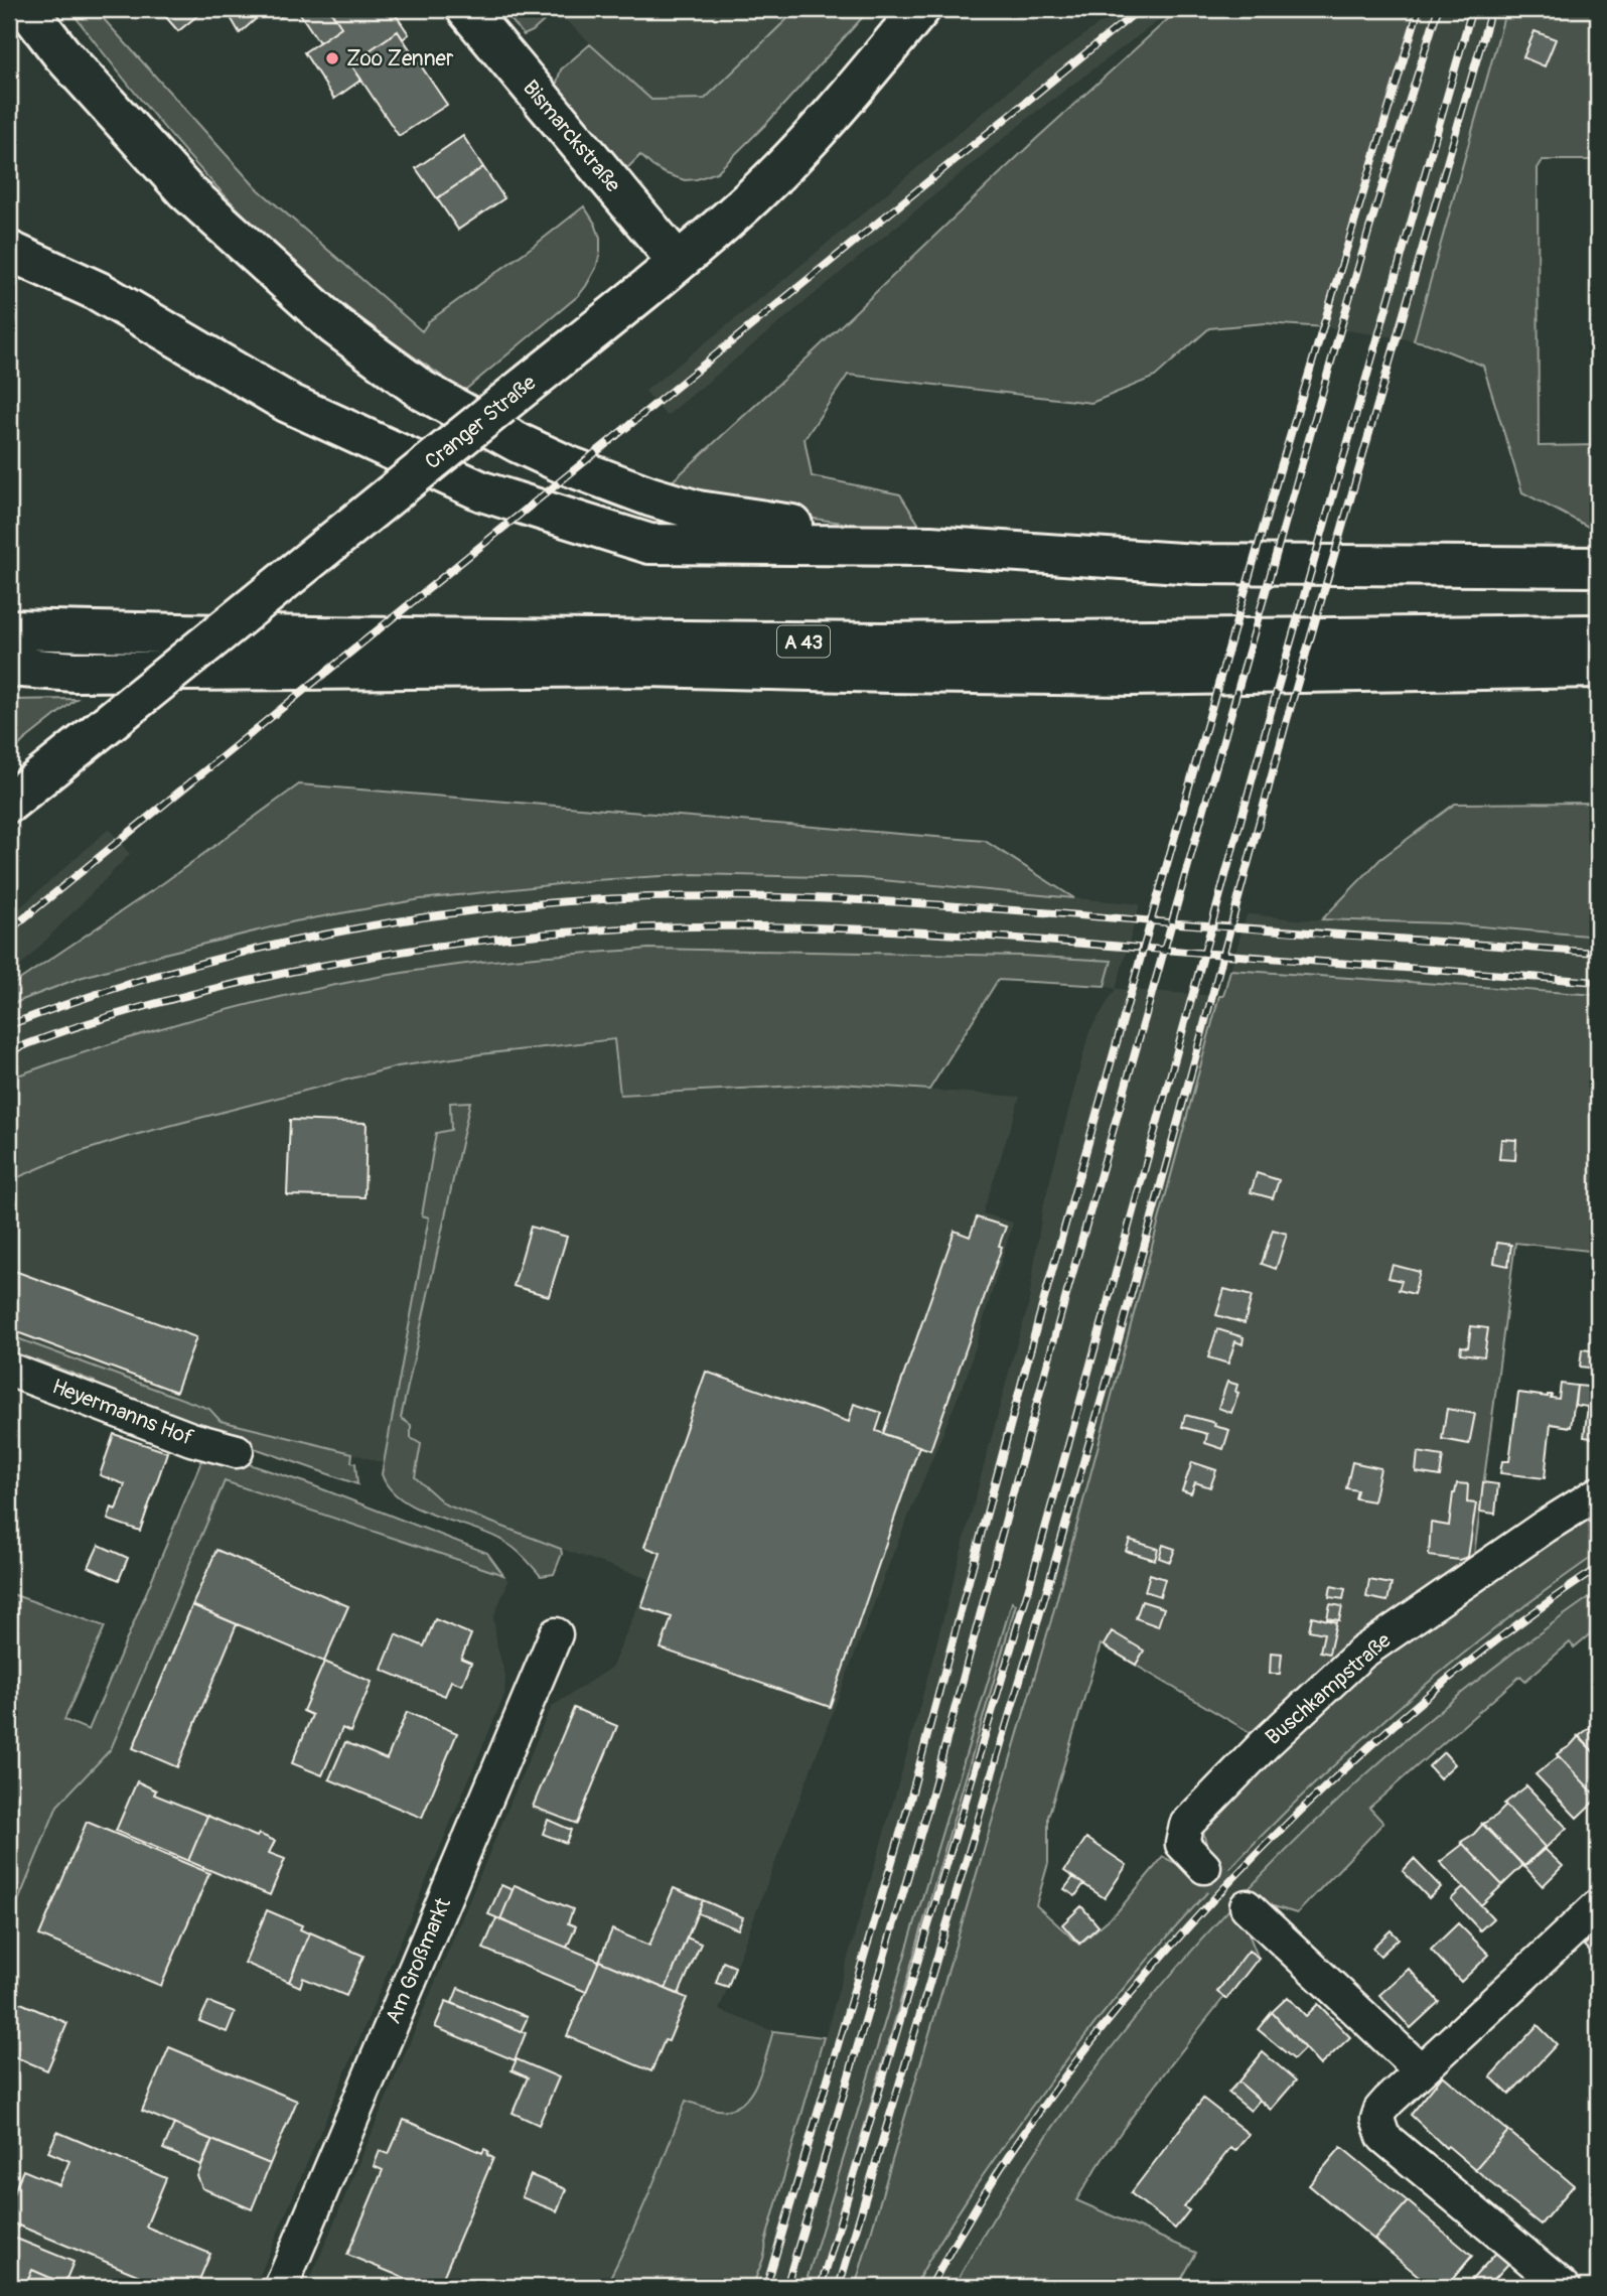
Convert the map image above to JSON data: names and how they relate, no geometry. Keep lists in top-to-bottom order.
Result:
{
  "streets": {
    "main road": ["Bismarckstraße", "Cranger Straße", "A 43"],
    "street": ["Heyermanns Hof", "Buschkampstraße", "Am Großmarkt"]
  },
  "crossings": [
    ["Bismarckstraße", "Cranger Straße"]
  ],
  "places": ["Zoo Zenner"]
}
